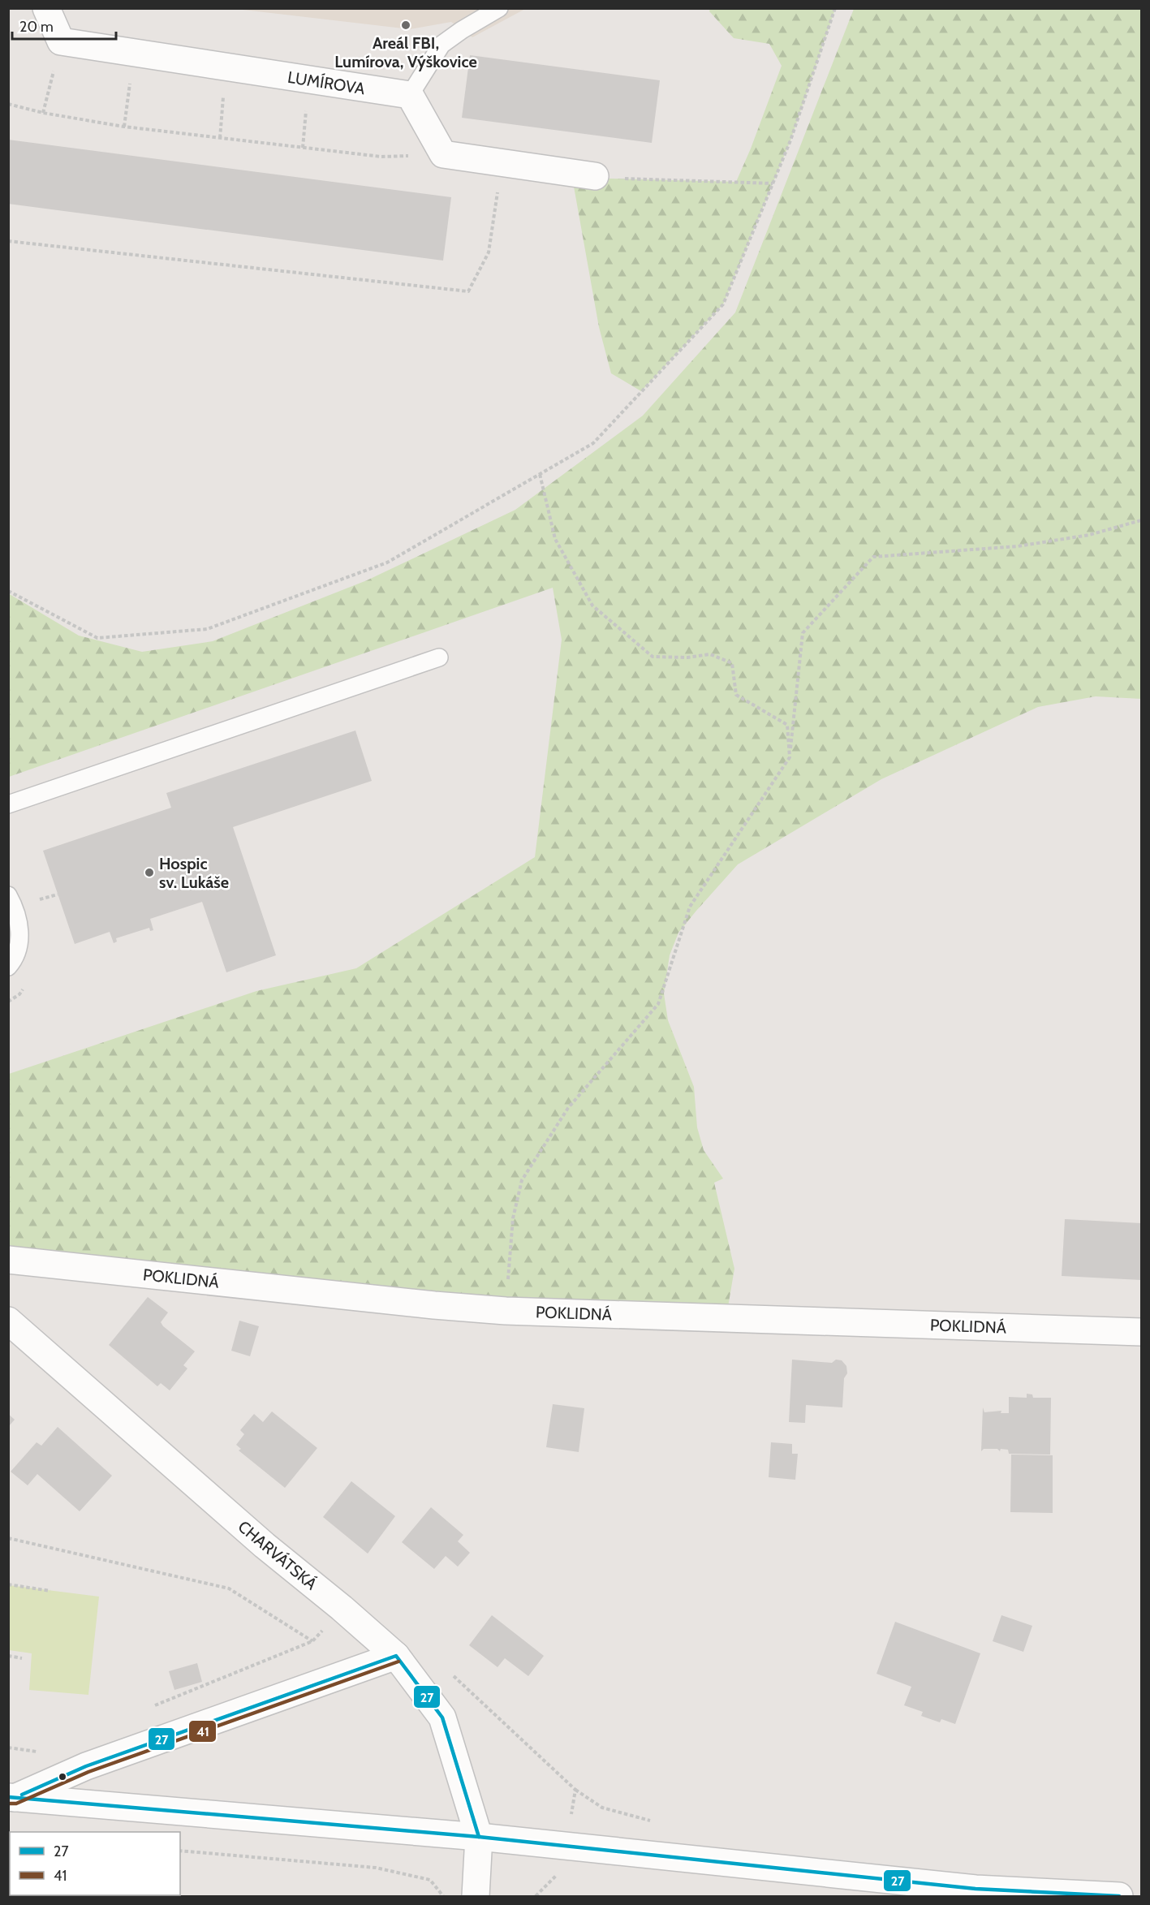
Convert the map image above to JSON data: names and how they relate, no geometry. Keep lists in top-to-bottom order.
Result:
{
  "streets": {
    "street": ["LUMÍROVA", "POKLIDNÁ", "CHARVÁTSKÁ"]
  },
  "places": ["Areál FBI, Lumírova, Výškovice", "Hospic sv. Lukáše"],
  "lines": ["transit line 27", "transit line 41"],
  "legend": ["27", "41"],
  "scale_bar": "20 m"
}
